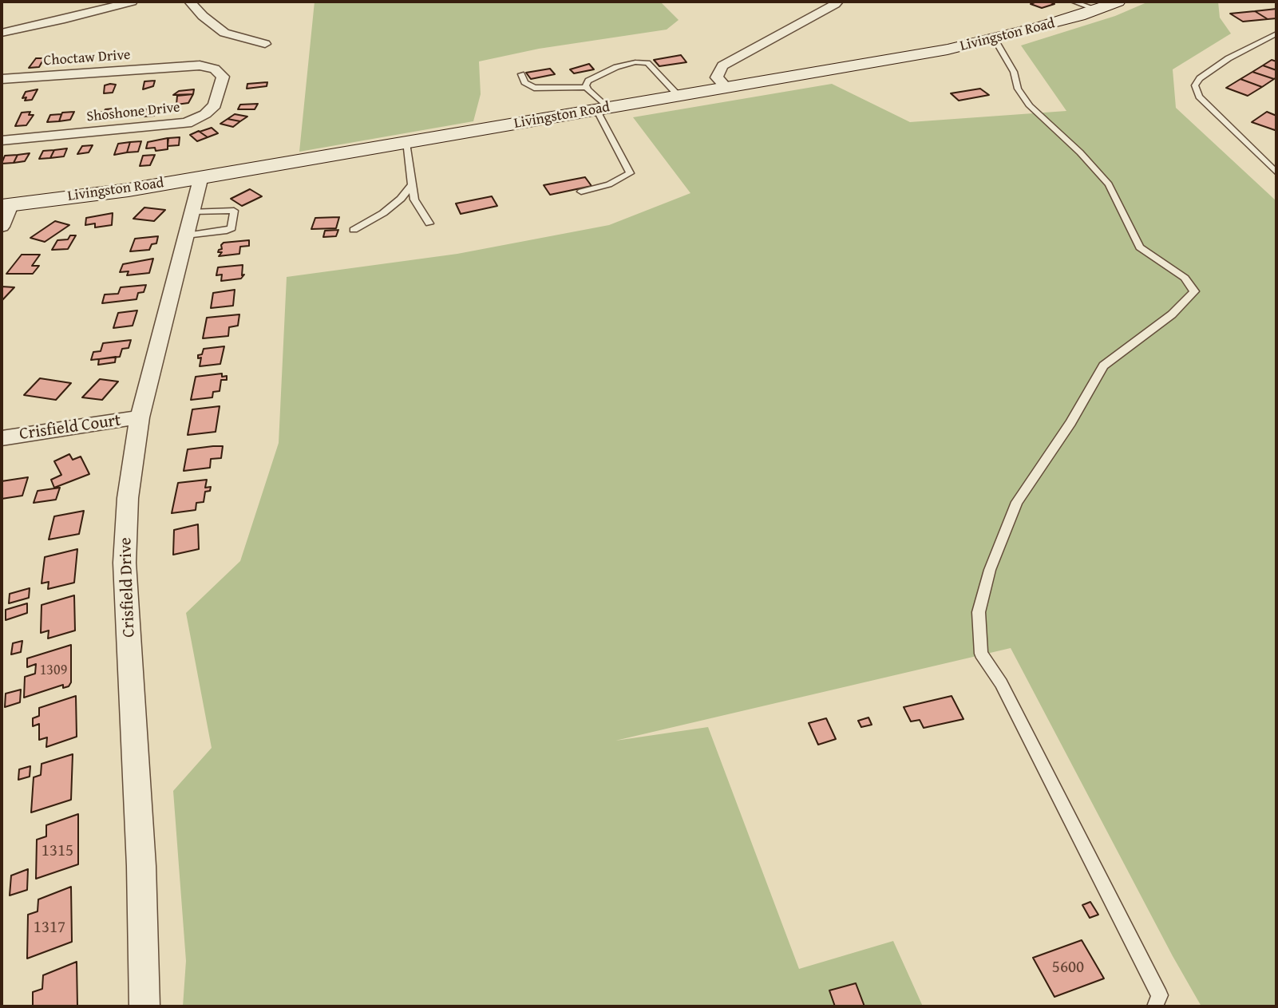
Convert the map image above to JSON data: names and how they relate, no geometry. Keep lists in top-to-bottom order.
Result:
{
  "streets": {
    "main road": ["Livingston Road"],
    "street": [
      "Choctaw Drive",
      "Shoshone Drive",
      "Crisfield Court",
      "Crisfield Drive"
    ]
  },
  "crossings": [
    ["Livingston Road", "Crisfield Drive"],
    ["Choctaw Drive", "Shoshone Drive"],
    ["Crisfield Court", "Crisfield Drive"]
  ],
  "house_numbers": [
    "1309",
    "1315",
    "1317",
    "5600"
  ]
}
